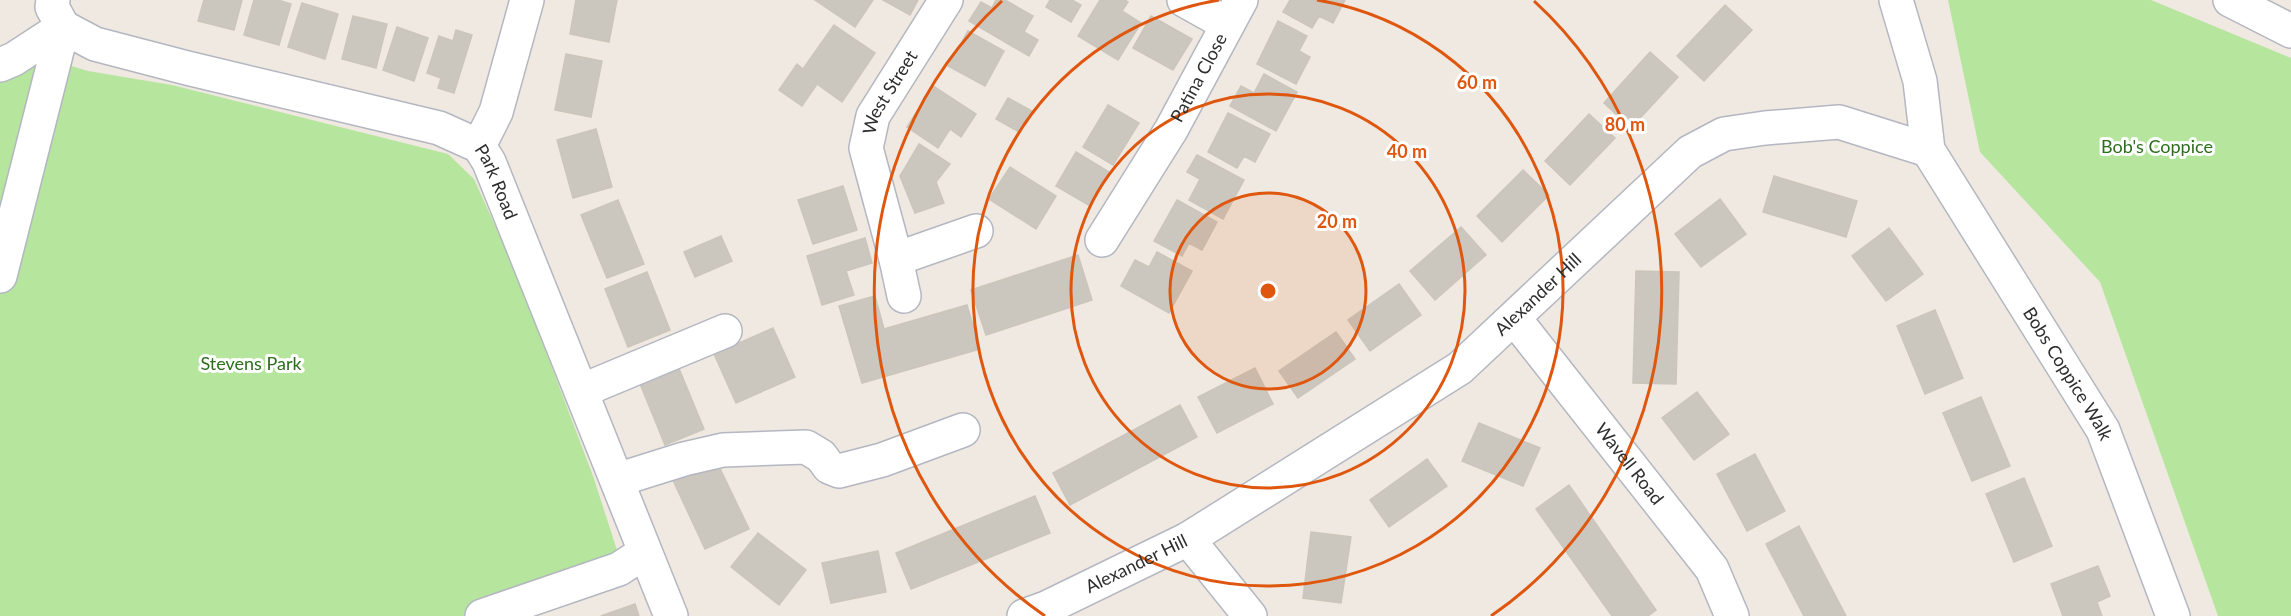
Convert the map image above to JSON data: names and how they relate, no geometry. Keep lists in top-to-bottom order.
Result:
{
  "streets": {
    "street": [
      "Patina Close",
      "West Street",
      "Park Road",
      "Alexander Hill",
      "Bobs Coppice Walk",
      "Wavell Road"
    ]
  },
  "crossings": [
    ["Alexander Hill", "Bobs Coppice Walk"],
    ["Alexander Hill", "Wavell Road"]
  ],
  "parks": ["Bob's Coppice", "Stevens Park"],
  "rings": [
    "60 m",
    "80 m",
    "40 m",
    "20 m"
  ]
}
